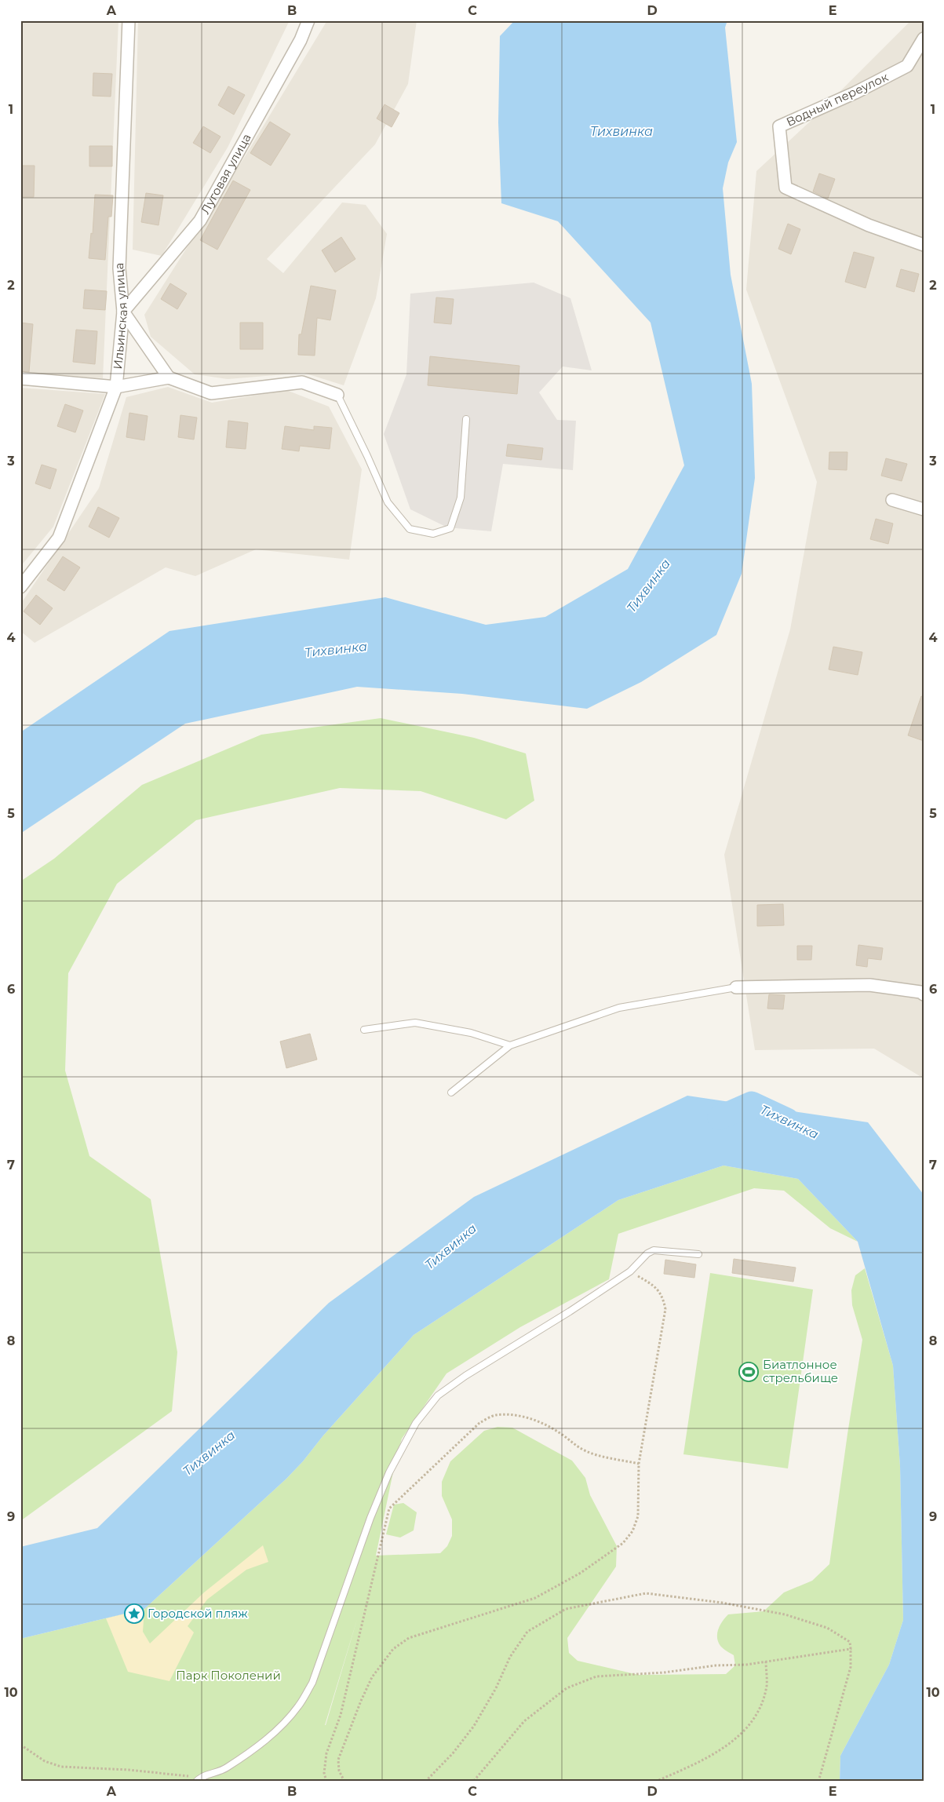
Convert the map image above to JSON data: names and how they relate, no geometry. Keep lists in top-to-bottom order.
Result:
{
  "streets": {
    "street": ["Водный переулок", "Луговая улица", "Ильинская улица"]
  },
  "crossings": [
    ["Луговая улица", "Ильинская улица"]
  ],
  "water": ["Тихвинка"],
  "parks": ["Парк Поколений"],
  "places": {
    "sports": ["Биатлонное стрельбище"],
    "place": ["Городской пляж"]
  },
  "grid": {
    "columns": [
      "A",
      "B",
      "C",
      "D",
      "E"
    ],
    "rows": [
      "1",
      "2",
      "3",
      "4",
      "5",
      "6",
      "7",
      "8",
      "9",
      "10"
    ]
  }
}
